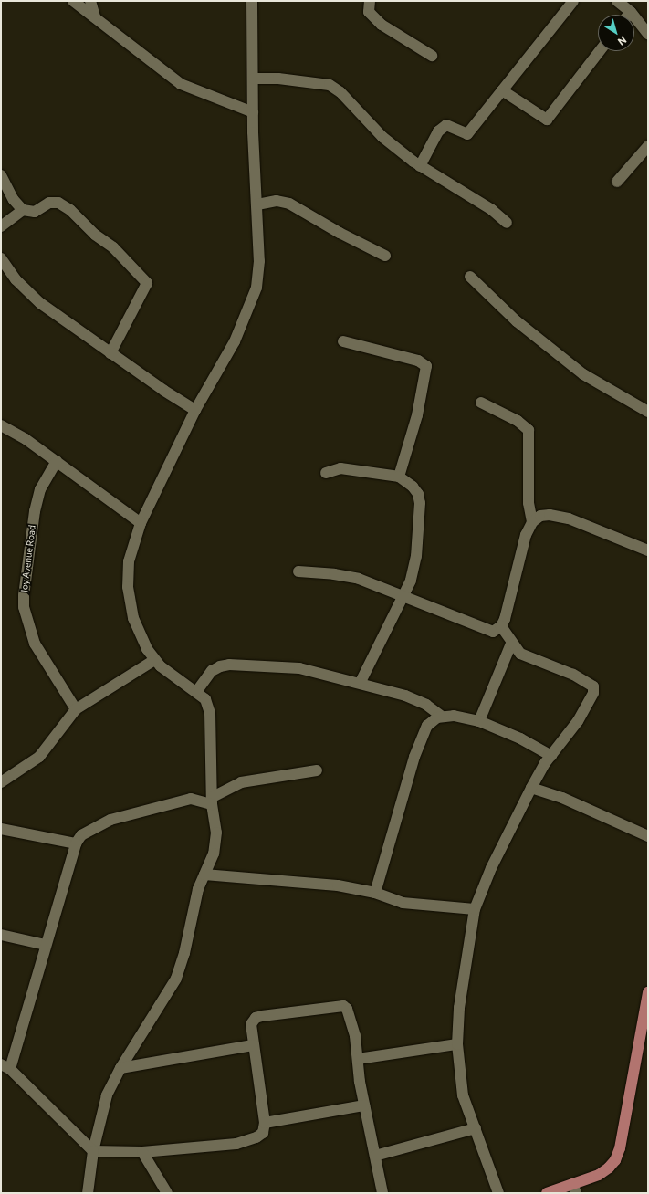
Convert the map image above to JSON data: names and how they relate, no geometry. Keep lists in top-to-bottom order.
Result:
{
  "streets": {
    "street": ["Joy Avenue Road"]
  },
  "north": "bottom right"
}
